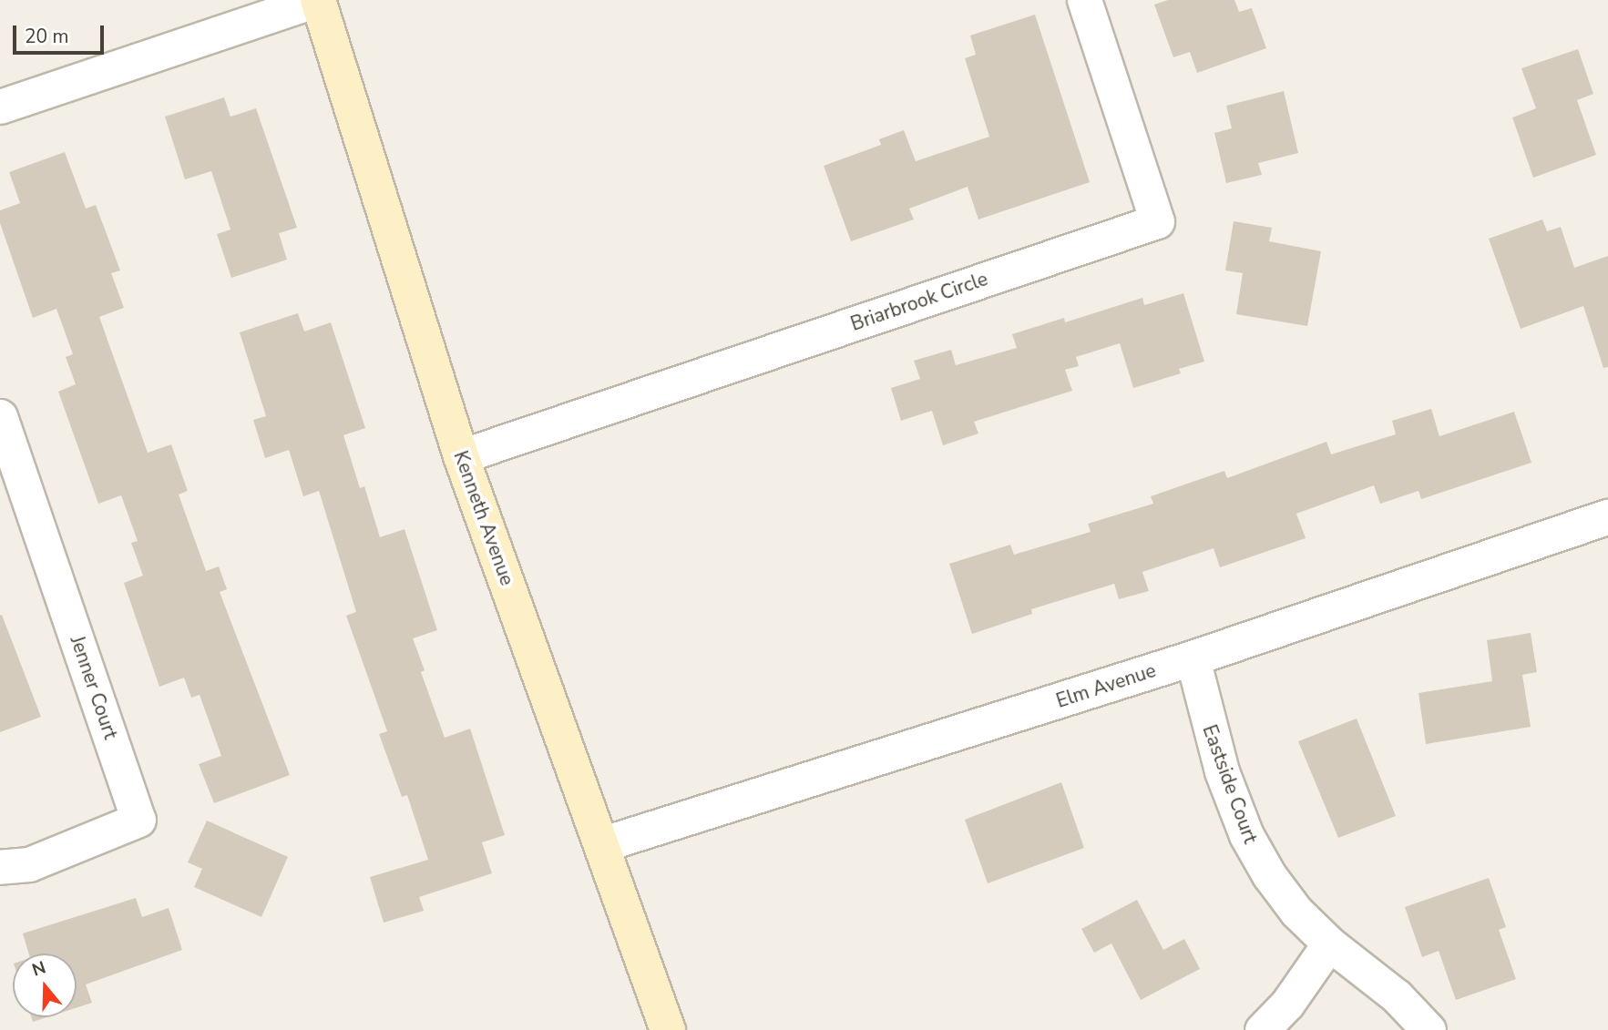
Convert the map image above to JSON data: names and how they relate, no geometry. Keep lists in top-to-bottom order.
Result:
{
  "streets": {
    "main road": ["Kenneth Avenue"],
    "street": [
      "Briarbrook Circle",
      "Elm Avenue",
      "Jenner Court",
      "Eastside Court"
    ]
  },
  "crossings": [
    ["Briarbrook Circle", "Kenneth Avenue"],
    ["Kenneth Avenue", "Elm Avenue"],
    ["Elm Avenue", "Eastside Court"]
  ],
  "scale_bar": "20 m",
  "north": "top"
}
